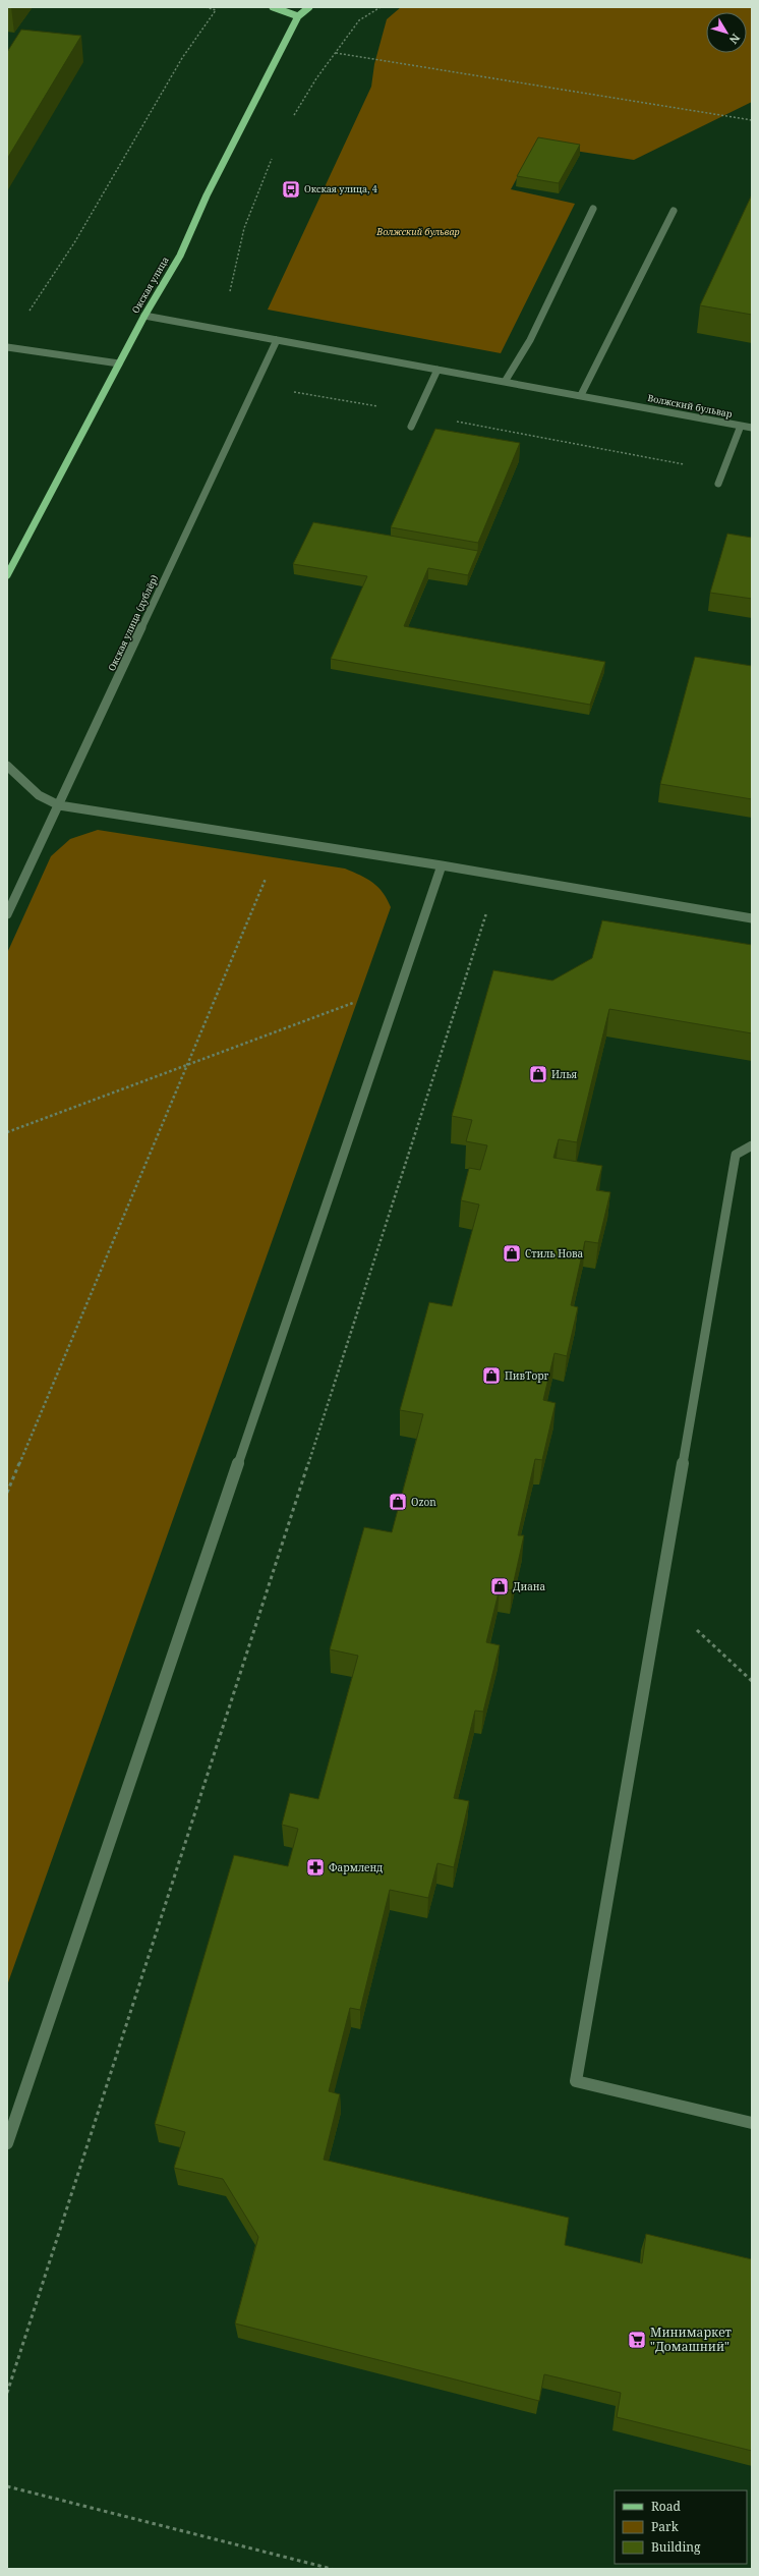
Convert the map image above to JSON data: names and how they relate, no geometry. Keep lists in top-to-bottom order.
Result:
{
  "streets": {
    "main road": ["Окская улица"],
    "street": ["Волжский бульвар", "Окская улица (дублёр)"]
  },
  "crossings": [
    ["Окская улица", "Волжский бульвар"],
    ["Волжский бульвар", "Окская улица (дублёр)"]
  ],
  "parks": ["Волжский бульвар"],
  "places": {
    "bus stop": ["Окская улица, 4"],
    "shop": [
      "Илья",
      "Стиль Нова",
      "ПивТорг",
      "Ozon",
      "Диана"
    ],
    "pharmacy": ["Фармленд"],
    "supermarket": ["Минимаркет \"Домашний\""]
  },
  "legend": ["Road", "Park", "Building"],
  "north": "bottom right"
}
